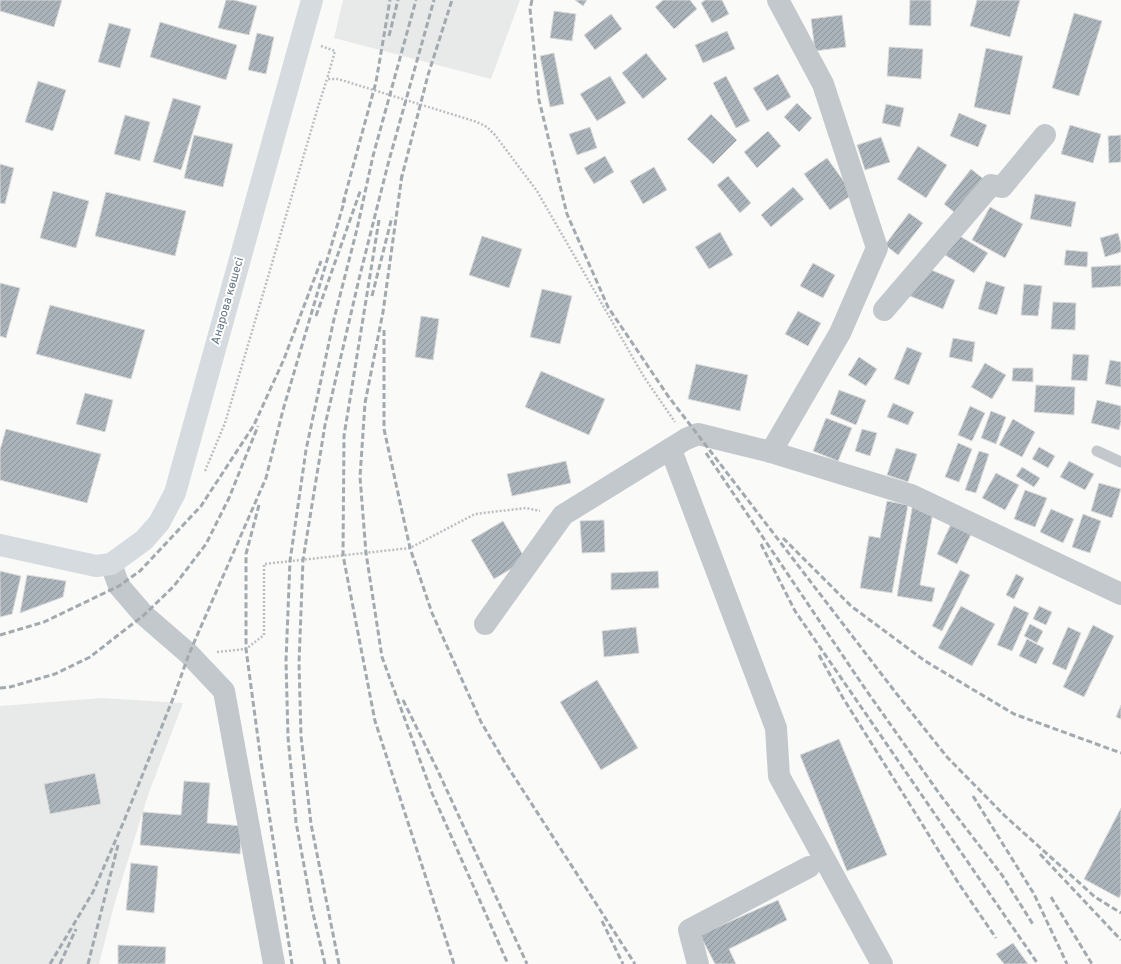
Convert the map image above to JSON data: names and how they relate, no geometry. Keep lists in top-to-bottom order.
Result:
{
  "streets": {
    "street": ["Анарова көшесі"]
  }
}
